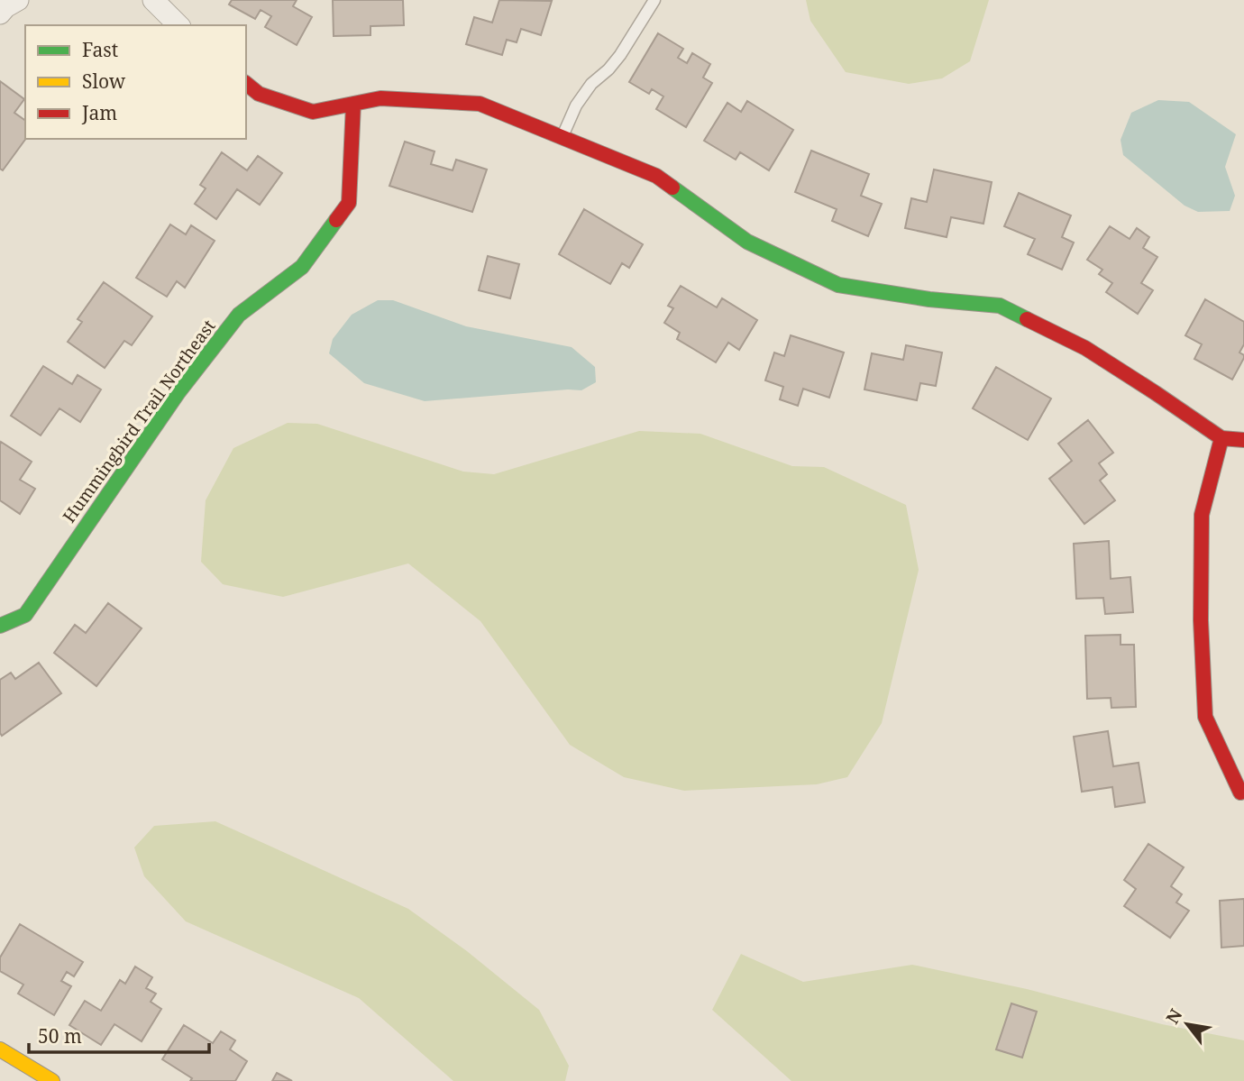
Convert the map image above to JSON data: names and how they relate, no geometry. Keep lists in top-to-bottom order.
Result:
{
  "streets": {
    "street": ["Hummingbird Trail Northeast"]
  },
  "legend": ["Fast", "Slow", "Jam"],
  "scale_bar": "50 m",
  "north": "top left"
}
